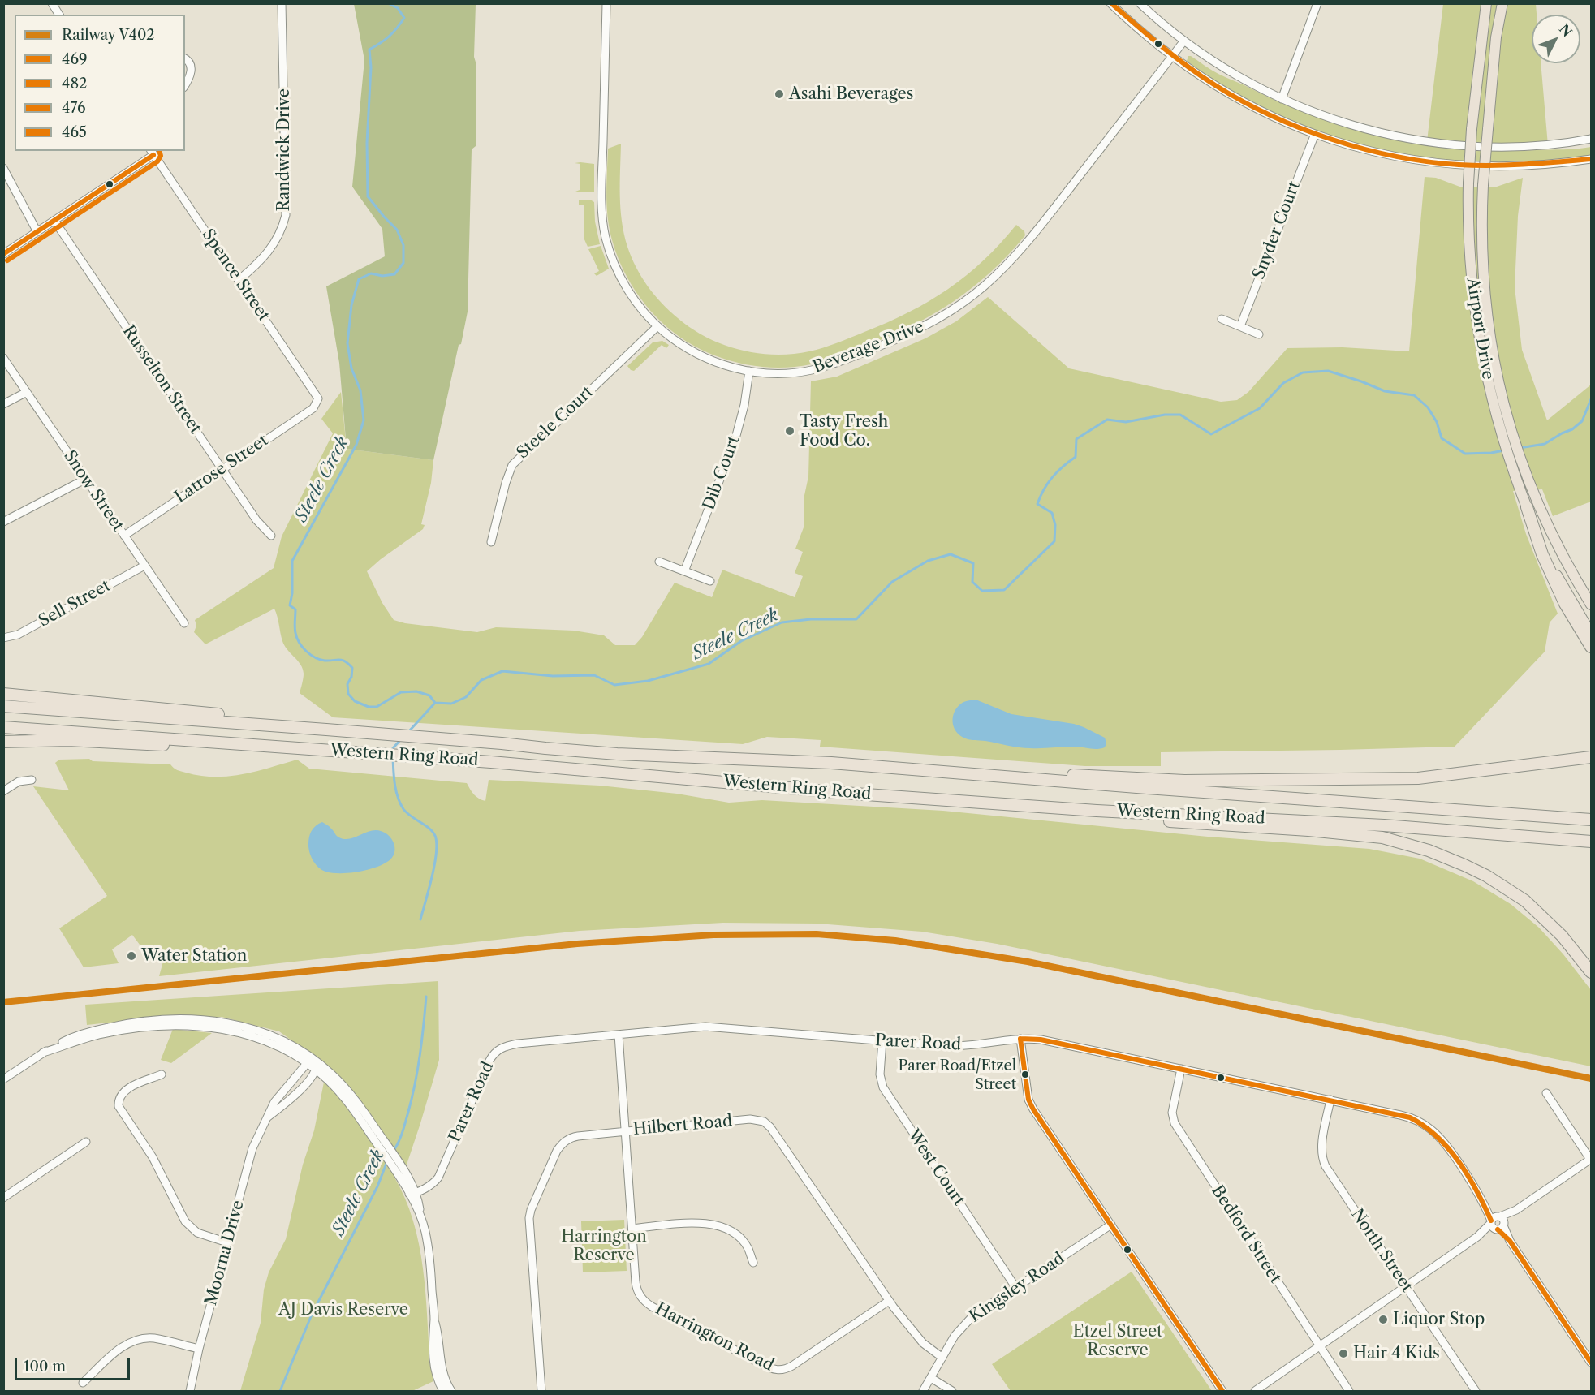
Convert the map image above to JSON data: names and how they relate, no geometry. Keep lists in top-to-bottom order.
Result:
{
  "streets": {
    "highway": ["Western Ring Road"],
    "main road": ["Airport Drive"],
    "street": [
      "Randwick Drive",
      "Snyder Court",
      "Spence Street",
      "Beverage Drive",
      "Russelton Street",
      "Steele Court",
      "Latrose Street",
      "Dib Court",
      "Snow Street",
      "Sell Street",
      "Parer Road",
      "Hilbert Road",
      "West Court",
      "Bedford Street",
      "North Street",
      "Moorna Drive",
      "Kingsley Road",
      "Harrington Road"
    ]
  },
  "crossings": [
    ["Randwick Drive", "Spence Street"],
    ["Spence Street", "Latrose Street"],
    ["Beverage Drive", "Steele Court"],
    ["Beverage Drive", "Dib Court"],
    ["Russelton Street", "Latrose Street"],
    ["Latrose Street", "Snow Street"],
    ["Snow Street", "Sell Street"],
    ["Parer Road", "West Court"],
    ["Parer Road", "Bedford Street"],
    ["Parer Road", "North Street"],
    ["Parer Road", "Harrington Road"],
    ["Hilbert Road", "Kingsley Road"],
    ["Hilbert Road", "Harrington Road"],
    ["West Court", "Kingsley Road"]
  ],
  "water": ["Steele Creek"],
  "parks": ["Harrington Reserve", "AJ Davis Reserve", "Etzel Street Reserve"],
  "places": [
    "Asahi Beverages",
    "Tasty Fresh Food Co.",
    "Water Station",
    "Parer Road/Etzel Street",
    "Liquor Stop",
    "Hair 4 Kids"
  ],
  "lines": [
    "transit line 482",
    "transit line 465",
    "transit line 476",
    "rail line V402",
    "transit line 469"
  ],
  "legend": [
    "Railway V402",
    "469",
    "482",
    "476",
    "465"
  ],
  "scale_bar": "100 m",
  "north": "top right"
}
